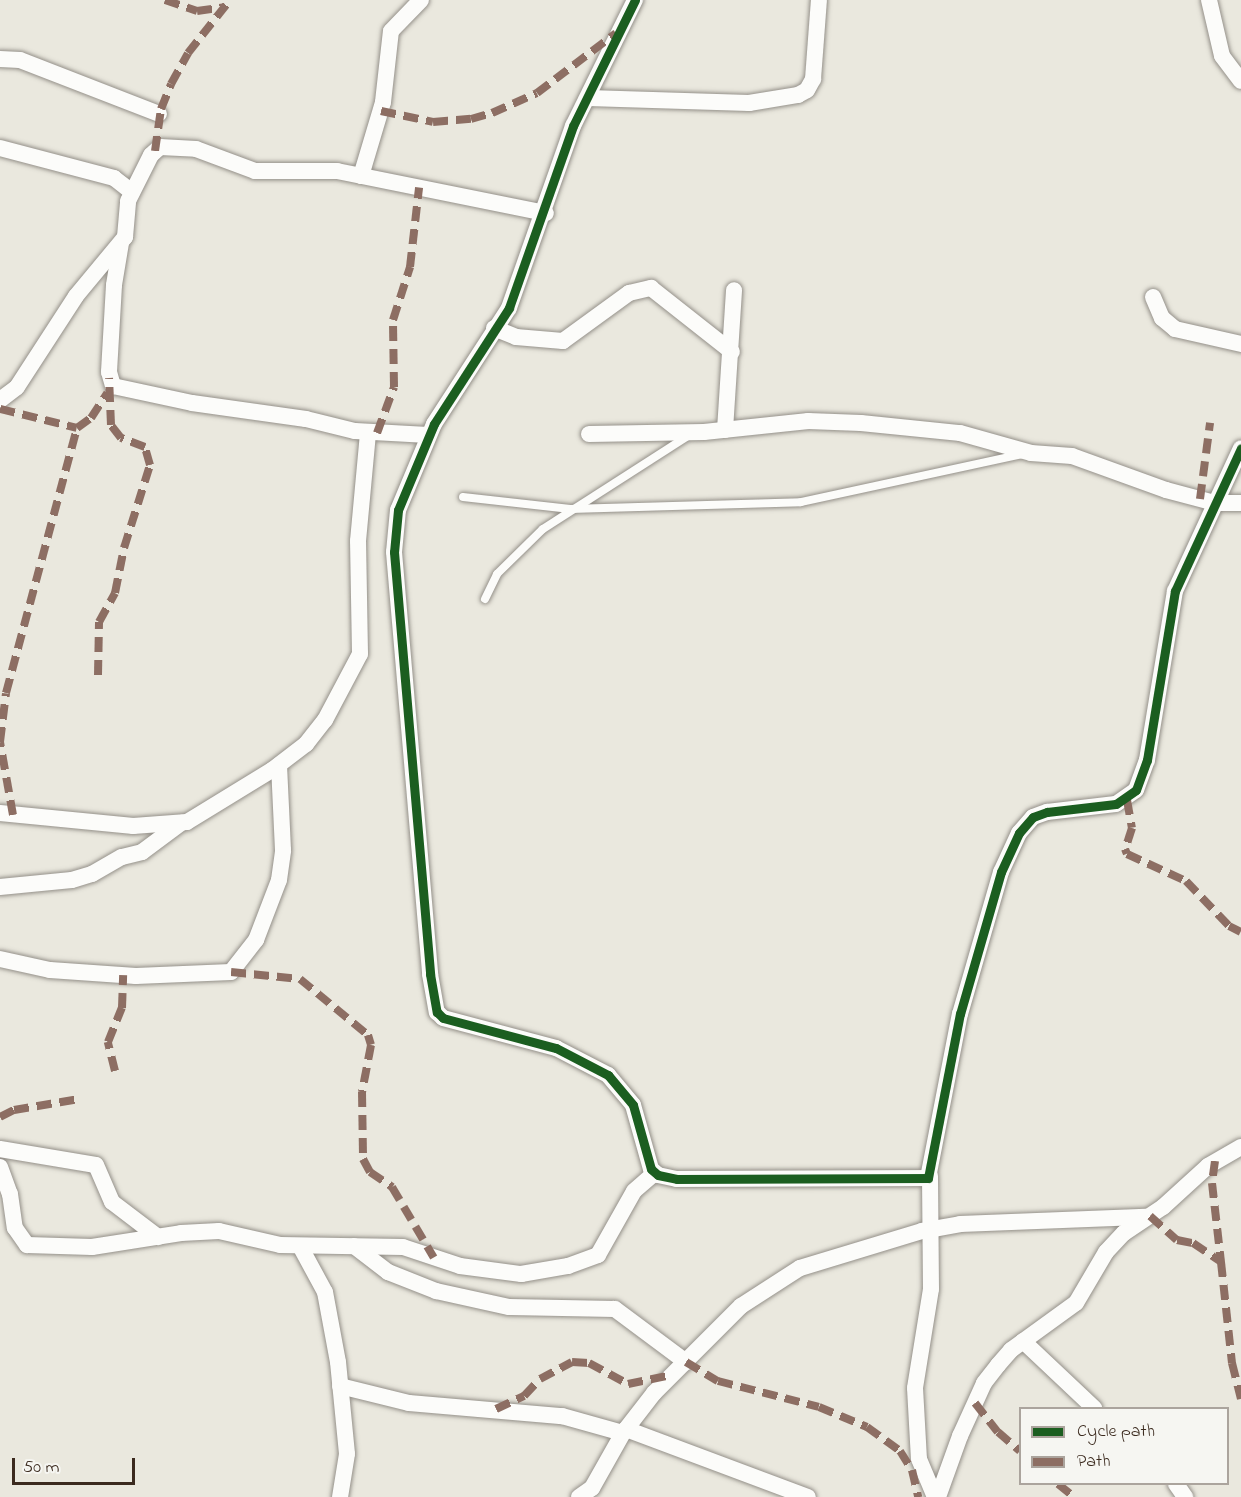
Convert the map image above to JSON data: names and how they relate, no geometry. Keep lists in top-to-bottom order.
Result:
{
  "legend": ["Cycle path", "Path"],
  "scale_bar": "50 m"
}
